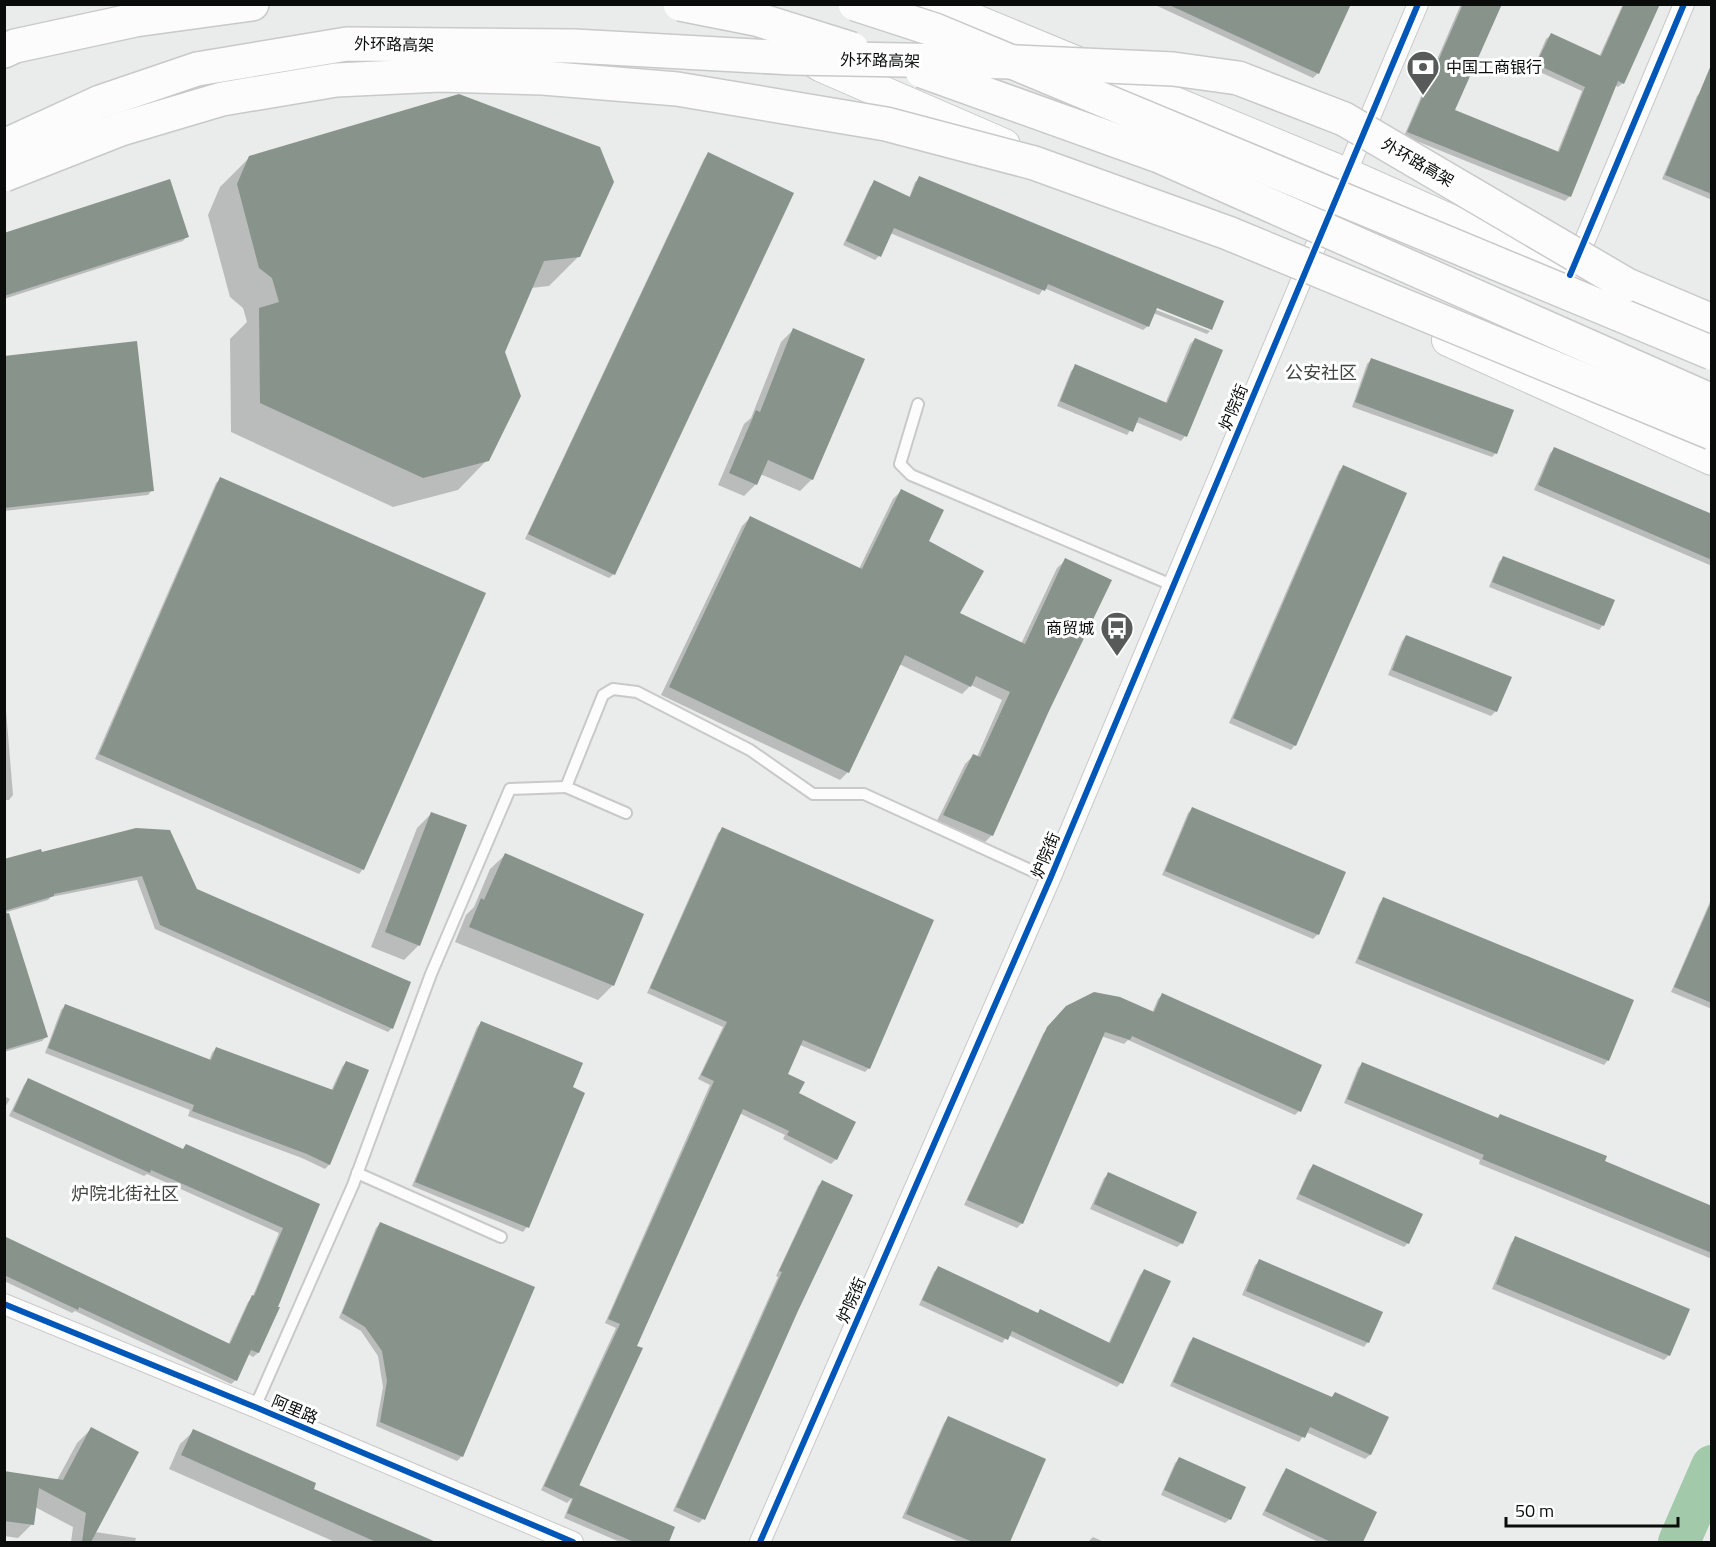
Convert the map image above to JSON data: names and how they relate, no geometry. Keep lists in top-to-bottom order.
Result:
{
  "streets": {
    "highway": ["外环路高架"],
    "street": ["炉院街", "阿里路"]
  },
  "districts": ["公安社区", "炉院北街社区"],
  "places": {
    "bank": ["中国工商银行"],
    "bus stop": ["商贸城"]
  },
  "scale_bar": "50 m"
}
